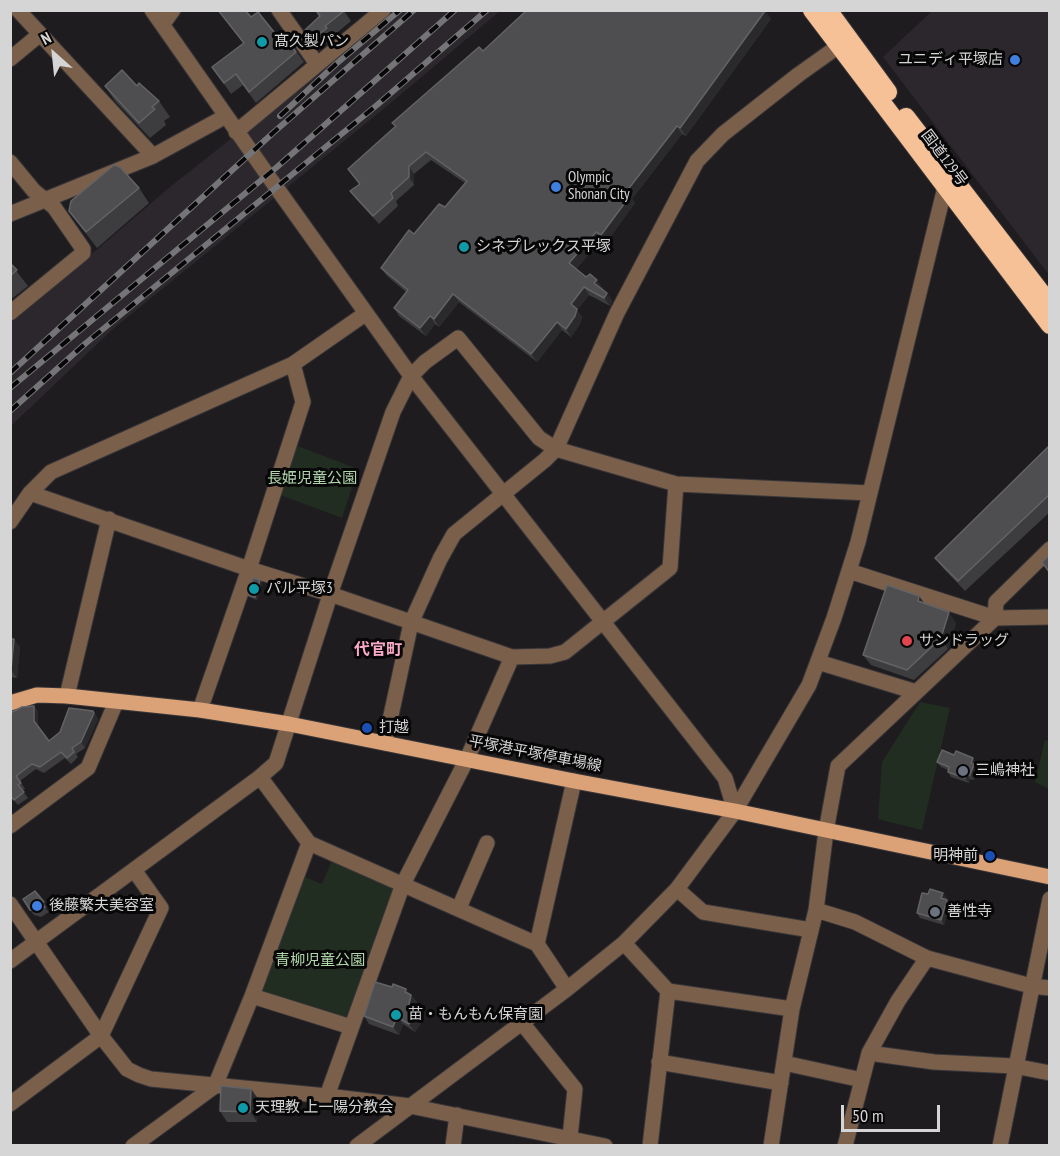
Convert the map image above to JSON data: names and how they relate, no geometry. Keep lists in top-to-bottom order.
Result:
{
  "streets": {
    "highway": ["国道129号"],
    "main road": ["平塚港平塚停車場線"]
  },
  "districts": ["代官町"],
  "parks": ["長姫児童公園", "青柳児童公園"],
  "places": [
    "髙久製パン",
    "ユニディ平塚店",
    "Olympic Shonan City",
    "シネプレックス平塚",
    "パル平塚3",
    "サンドラッグ",
    "打越",
    "三嶋神社",
    "明神前",
    "後藤繁夫美容室",
    "善性寺",
    "苗・もんもん保育園",
    "天理教 上一陽分教会"
  ],
  "scale_bar": "50 m",
  "north": "top left"
}
